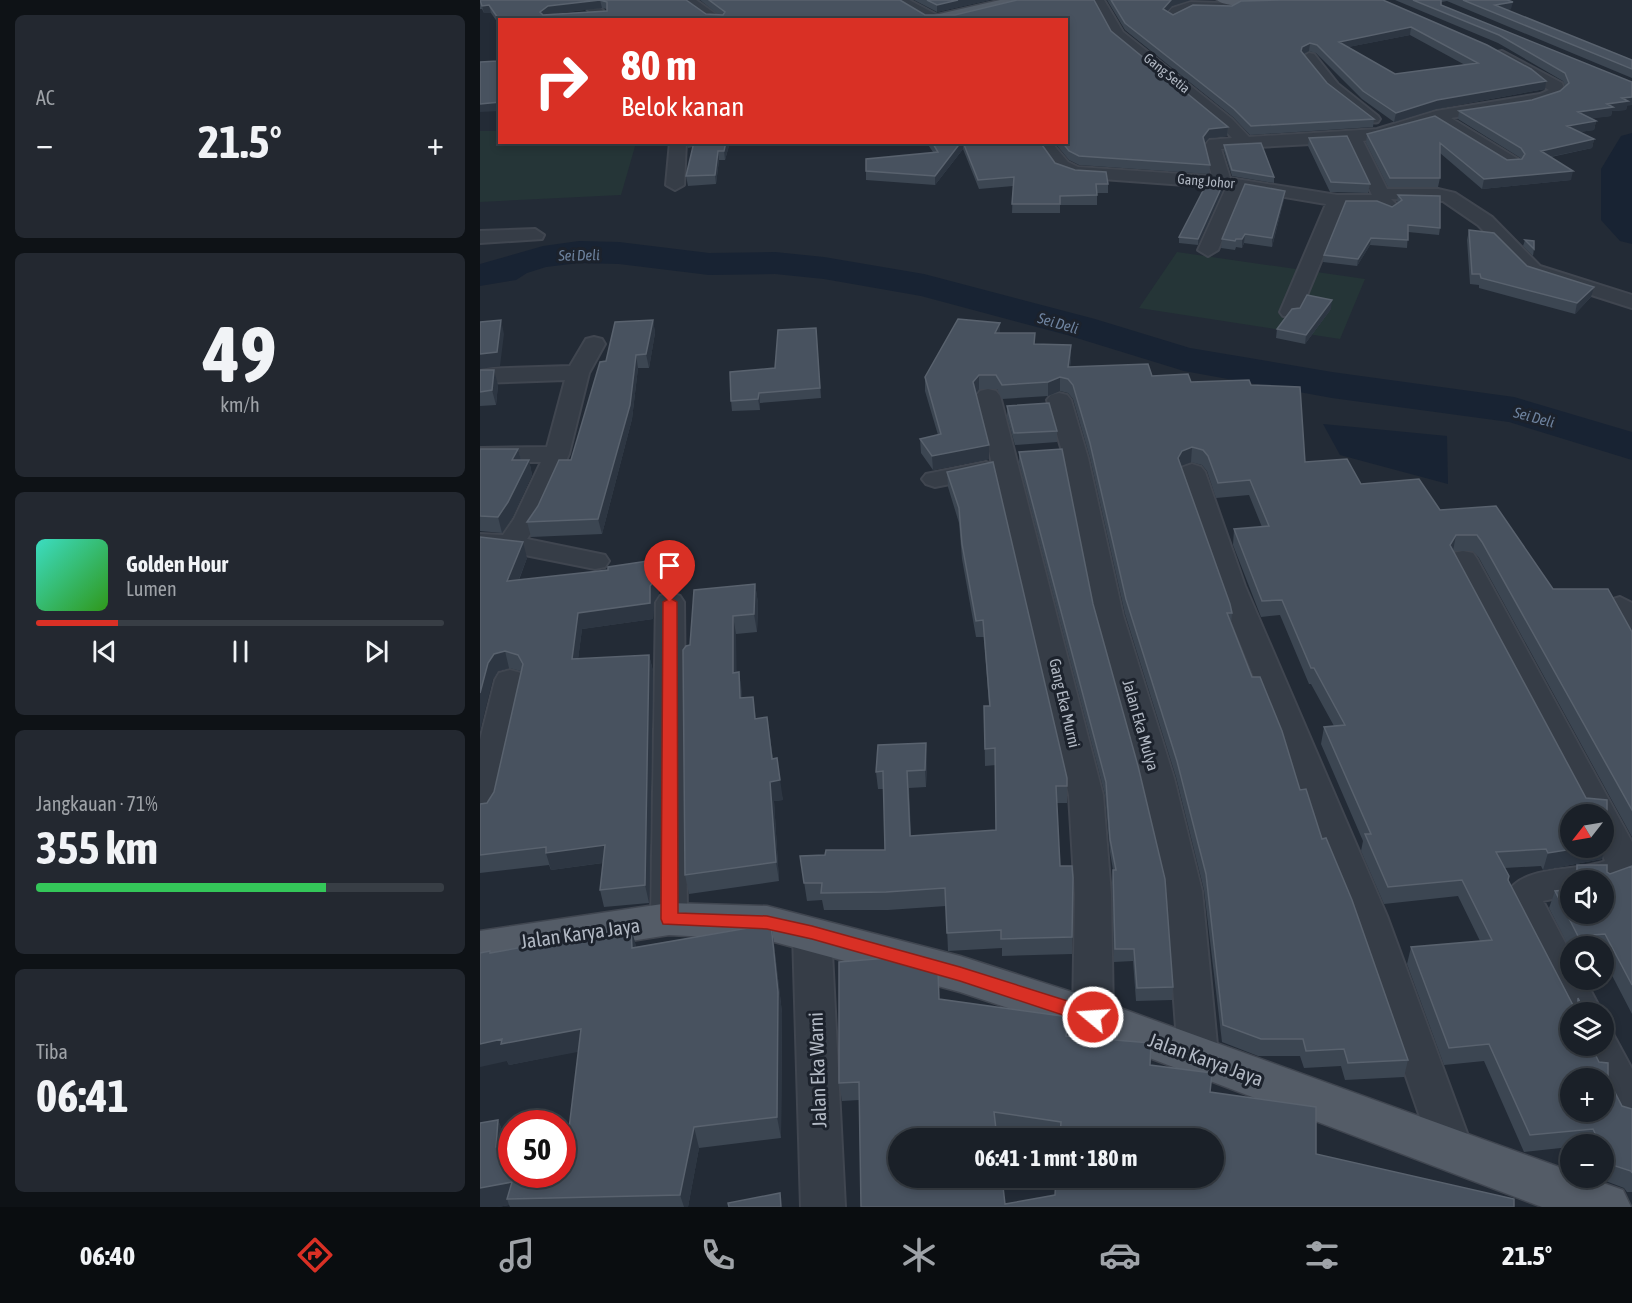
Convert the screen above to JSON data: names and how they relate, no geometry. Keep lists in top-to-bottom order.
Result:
{
  "streets": {
    "main road": ["Jalan Karya Jaya"],
    "street": [
      "Gang Setia",
      "Gang Johor",
      "Gang Eka Murni",
      "Jalan Eka Mulya",
      "Jalan Eka Warni"
    ]
  },
  "crossings": [
    ["Gang Eka Murni", "Jalan Eka Mulya"],
    ["Gang Eka Murni", "Jalan Karya Jaya"],
    ["Jalan Eka Mulya", "Jalan Karya Jaya"],
    ["Jalan Karya Jaya", "Jalan Eka Warni"]
  ],
  "water": ["Sei Deli"],
  "north": "bottom left",
  "page": {
    "tile": [
      "AC",
      ["49", "km/h"],
      ["Jangkauan · 71%", "355 km"],
      ["Tiba", "06:41"]
    ],
    "turn": ["80 m", "Belok kanan"],
    "heat": ["−", "21.5°", "+"],
    "song": ["Golden Hour", "Lumen"],
    "map_buttons": ["+", "−"],
    "limit": "50",
    "trip": "06:41 · 1 mnt · 180 m",
    "tabs": ["06:40", "21.5°"]
  }
}
